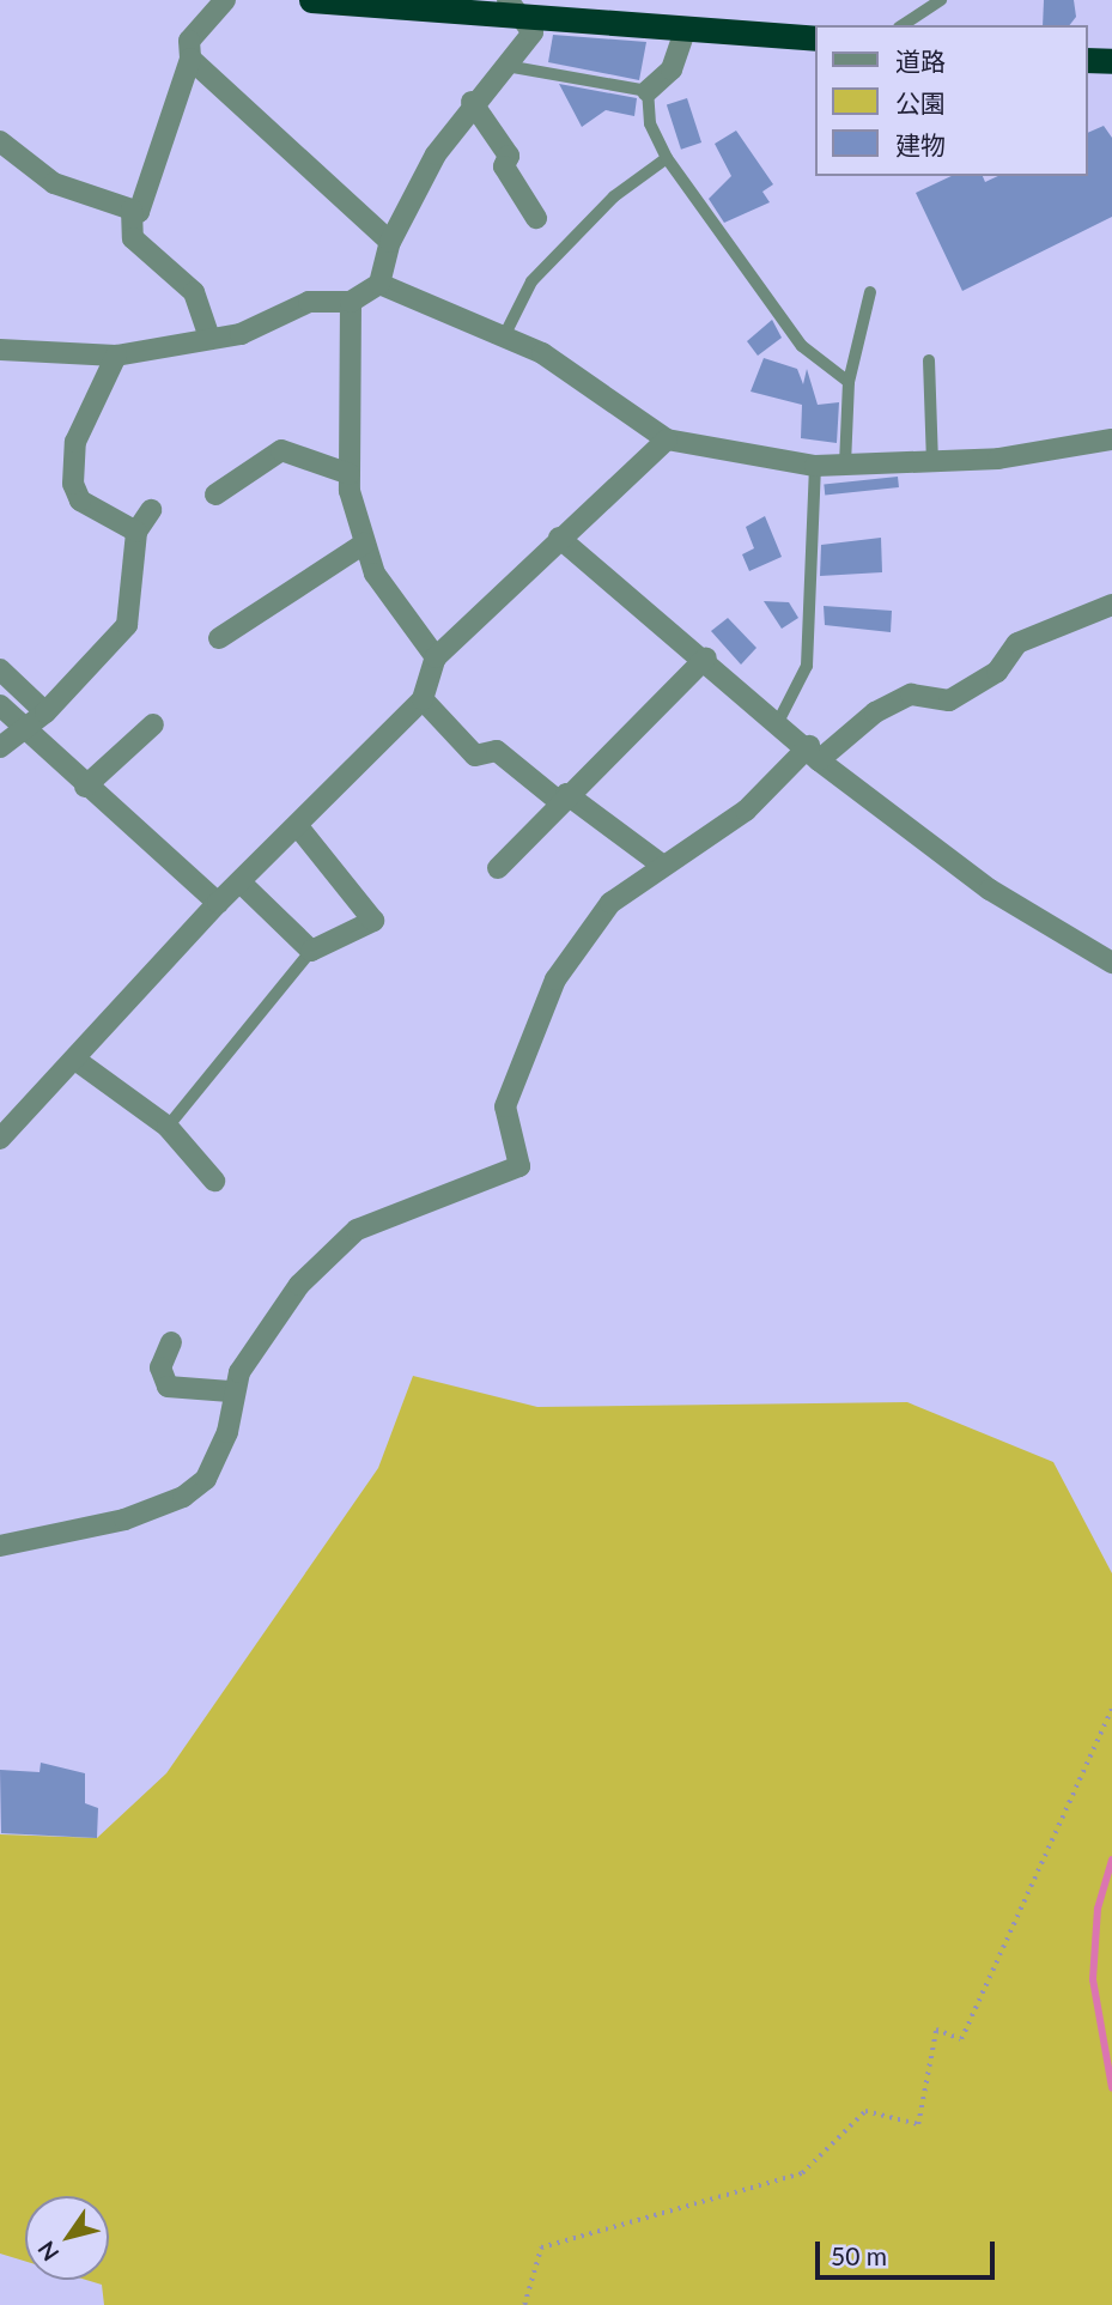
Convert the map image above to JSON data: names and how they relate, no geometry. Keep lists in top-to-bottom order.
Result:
{
  "legend": ["道路", "公園", "建物"],
  "scale_bar": "50 m",
  "north": "bottom left"
}
